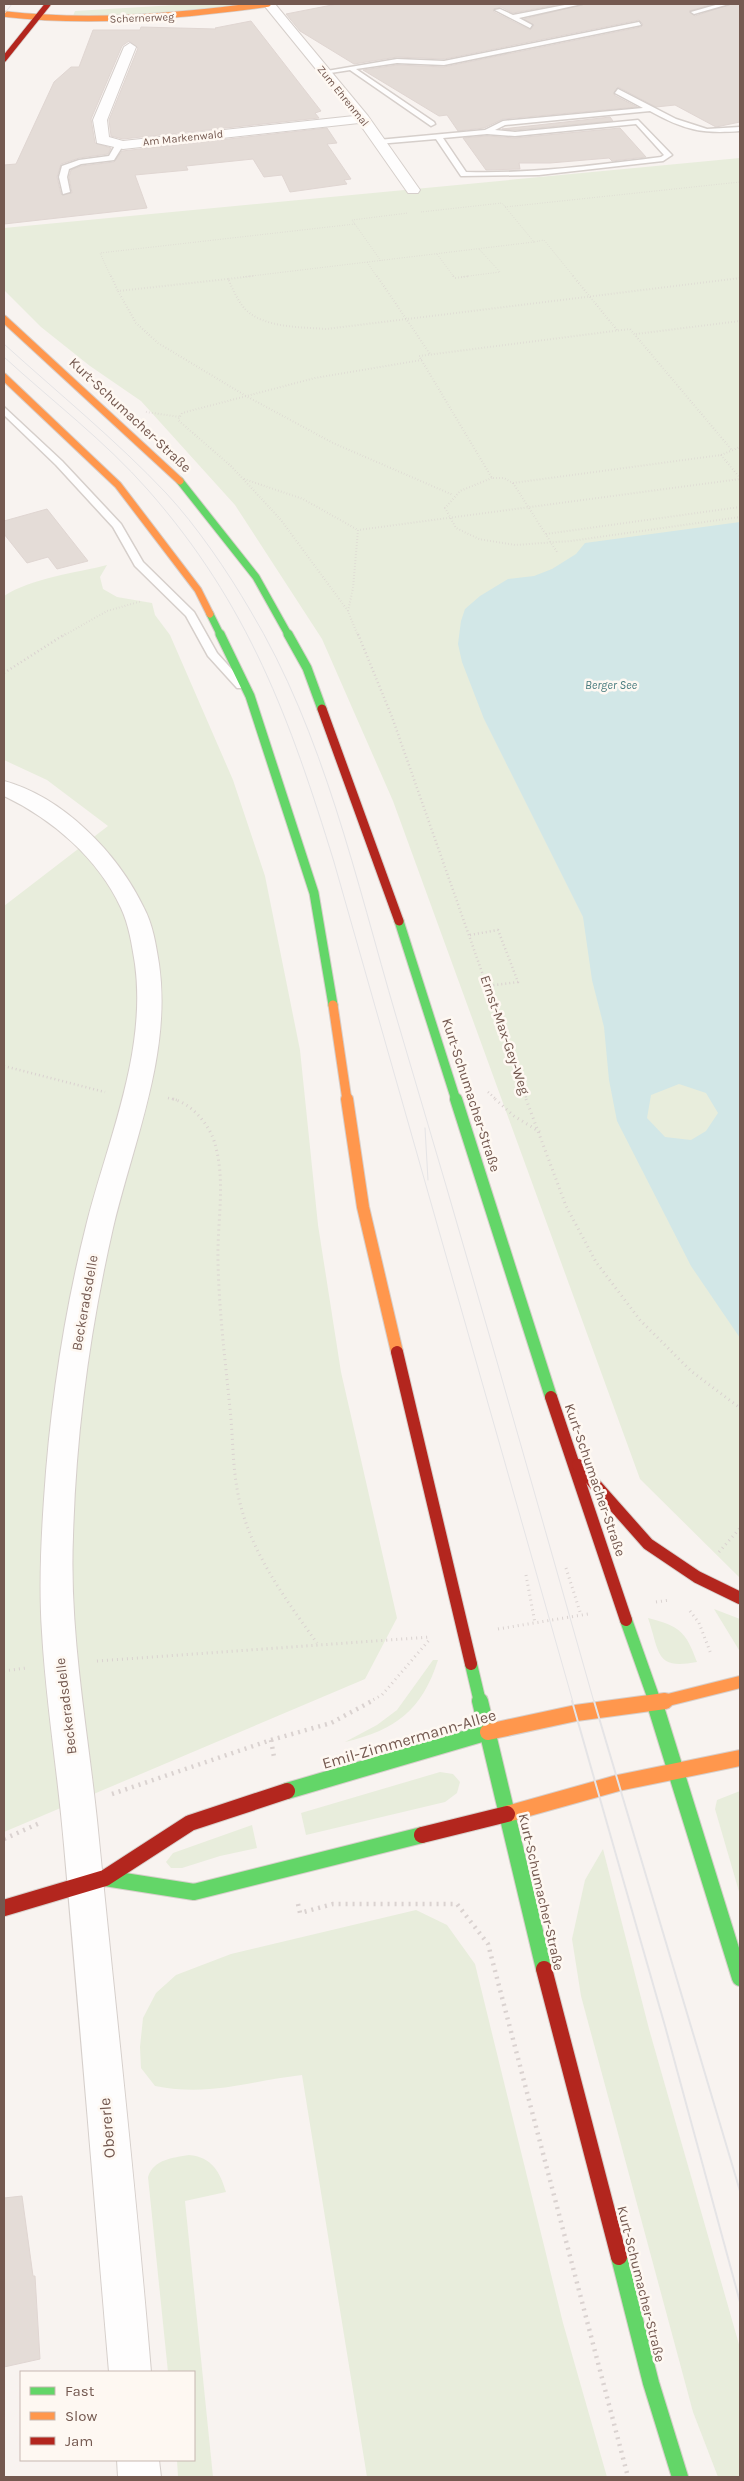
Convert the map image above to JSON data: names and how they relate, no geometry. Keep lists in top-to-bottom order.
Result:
{
  "streets": {
    "main road": ["Schernerweg", "Kurt-Schumacher-Straße", "Emil-Zimmermann-Allee"],
    "street": [
      "Zum Ehrenmal",
      "Am Markenwald",
      "Beckeradsdelle",
      "Obererle"
    ],
    "path": ["Ernst-Max-Gey-Weg"]
  },
  "crossings": [
    ["Schernerweg", "Zum Ehrenmal"],
    ["Zum Ehrenmal", "Am Markenwald"],
    ["Kurt-Schumacher-Straße", "Emil-Zimmermann-Allee"],
    ["Beckeradsdelle", "Emil-Zimmermann-Allee"],
    ["Beckeradsdelle", "Obererle"],
    ["Emil-Zimmermann-Allee", "Obererle"]
  ],
  "water": ["Berger See"],
  "legend": ["Fast", "Slow", "Jam"]
}
